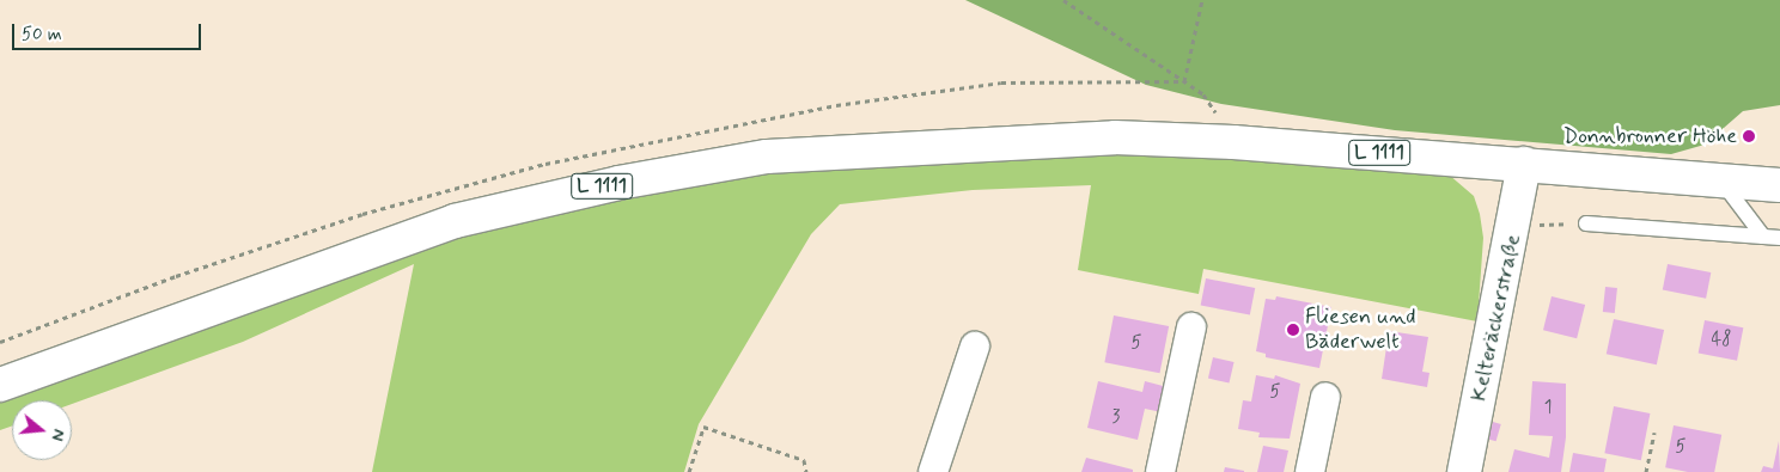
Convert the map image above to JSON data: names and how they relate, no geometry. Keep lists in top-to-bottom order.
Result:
{
  "streets": {
    "main road": ["L 1111", "Kelteräckerstraße"]
  },
  "crossings": [
    ["L 1111", "Kelteräckerstraße"]
  ],
  "places": ["Donnbronner Höhe", "Fliesen und Bäderwelt"],
  "house_numbers": [
    "48",
    "5",
    "5",
    "1",
    "3",
    "5"
  ],
  "scale_bar": "50 m",
  "north": "right"
}
